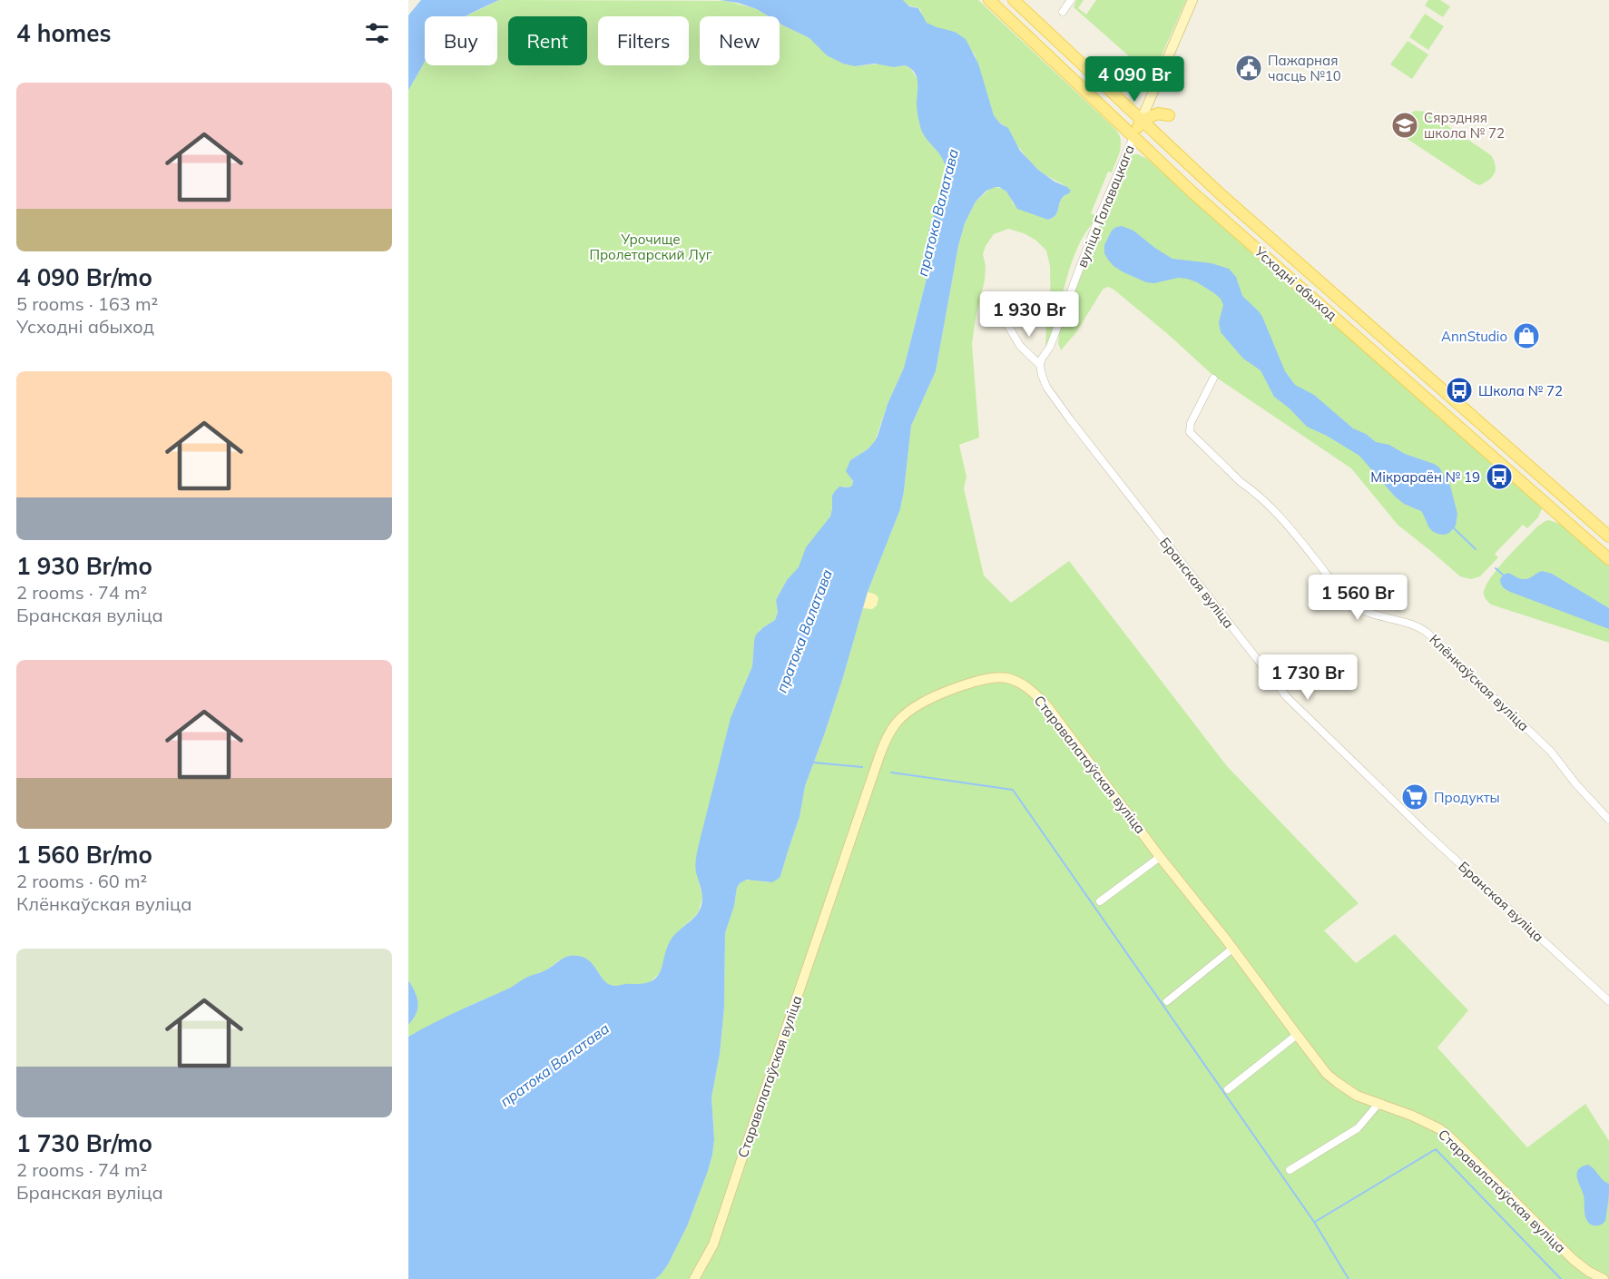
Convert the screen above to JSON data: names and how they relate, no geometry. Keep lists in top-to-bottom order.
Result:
{
  "streets": {
    "main road": ["Усходні абыход"],
    "street": [
      "вуліца Галавацкага",
      "Бранская вуліца",
      "Клёнкаўская вуліца",
      "Старавалатаўская вуліца"
    ]
  },
  "crossings": [
    ["вуліца Галавацкага", "Усходні абыход"],
    ["вуліца Галавацкага", "Бранская вуліца"]
  ],
  "water": ["пратока Валатава"],
  "parks": ["Урочище Пролетарский Луг"],
  "places": {
    "public building": ["Пажарная часць №10"],
    "school or university": ["Сярэдняя школа № 72"],
    "shop": ["AnnStudio"],
    "bus stop": ["Школа № 72", "Мікрараён № 19"],
    "supermarket": ["Продукты"]
  },
  "page": {
    "heading": "4 homes",
    "chip": [
      "Buy",
      "Rent",
      "Filters",
      "New"
    ],
    "price": [
      "4 090 Br",
      "1 930 Br",
      "1 560 Br",
      "1 730 Br"
    ],
    "list": [
      {
        "name": "4 090 Br/mo",
        "note": "5 rooms · 163 m² · Усходні абыход"
      },
      {
        "name": "1 930 Br/mo",
        "note": "2 rooms · 74 m² · Бранская вуліца"
      },
      {
        "name": "1 560 Br/mo",
        "note": "2 rooms · 60 m² · Клёнкаўская вуліца"
      },
      {
        "name": "1 730 Br/mo",
        "note": "2 rooms · 74 m² · Бранская вуліца"
      }
    ]
  }
}
